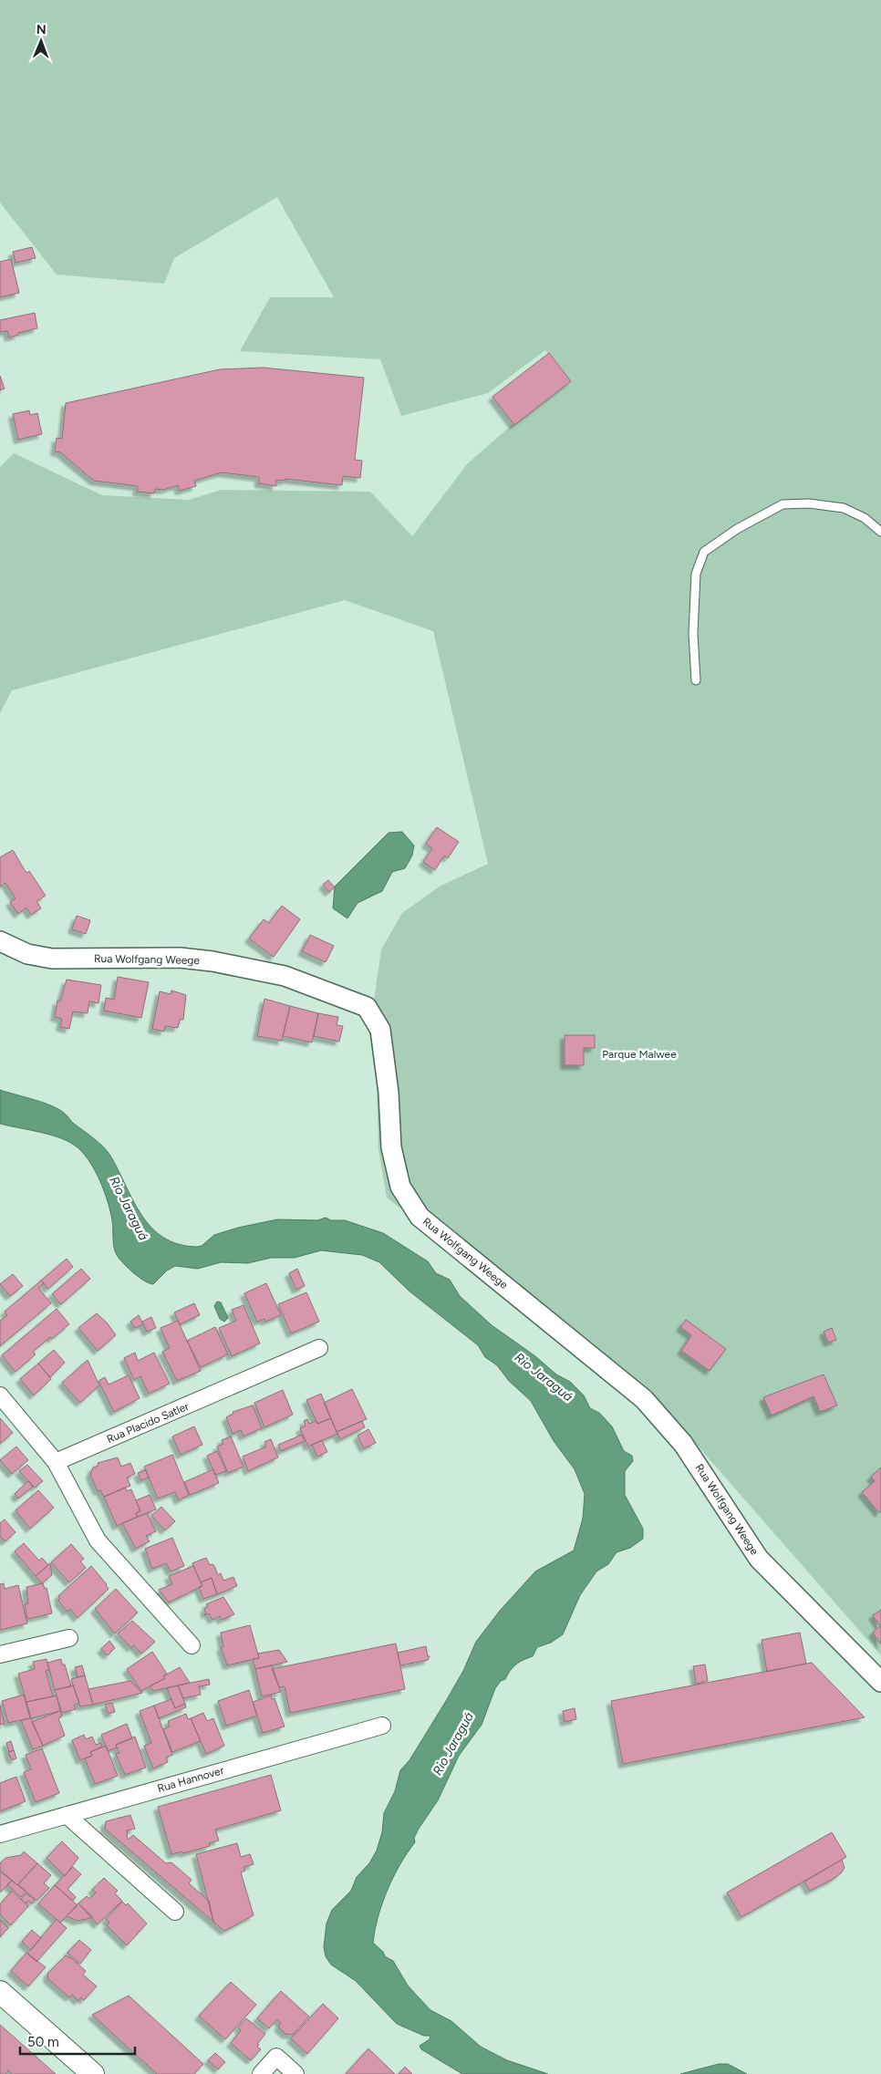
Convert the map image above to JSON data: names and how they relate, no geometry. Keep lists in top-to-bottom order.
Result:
{
  "streets": {
    "street": ["Rua Wolfgang Weege", "Rua Placido Satler", "Rua Hannover"]
  },
  "water": ["Rio Jaraguá"],
  "parks": ["Parque Malwee"],
  "scale_bar": "50 m",
  "north": "top"
}
